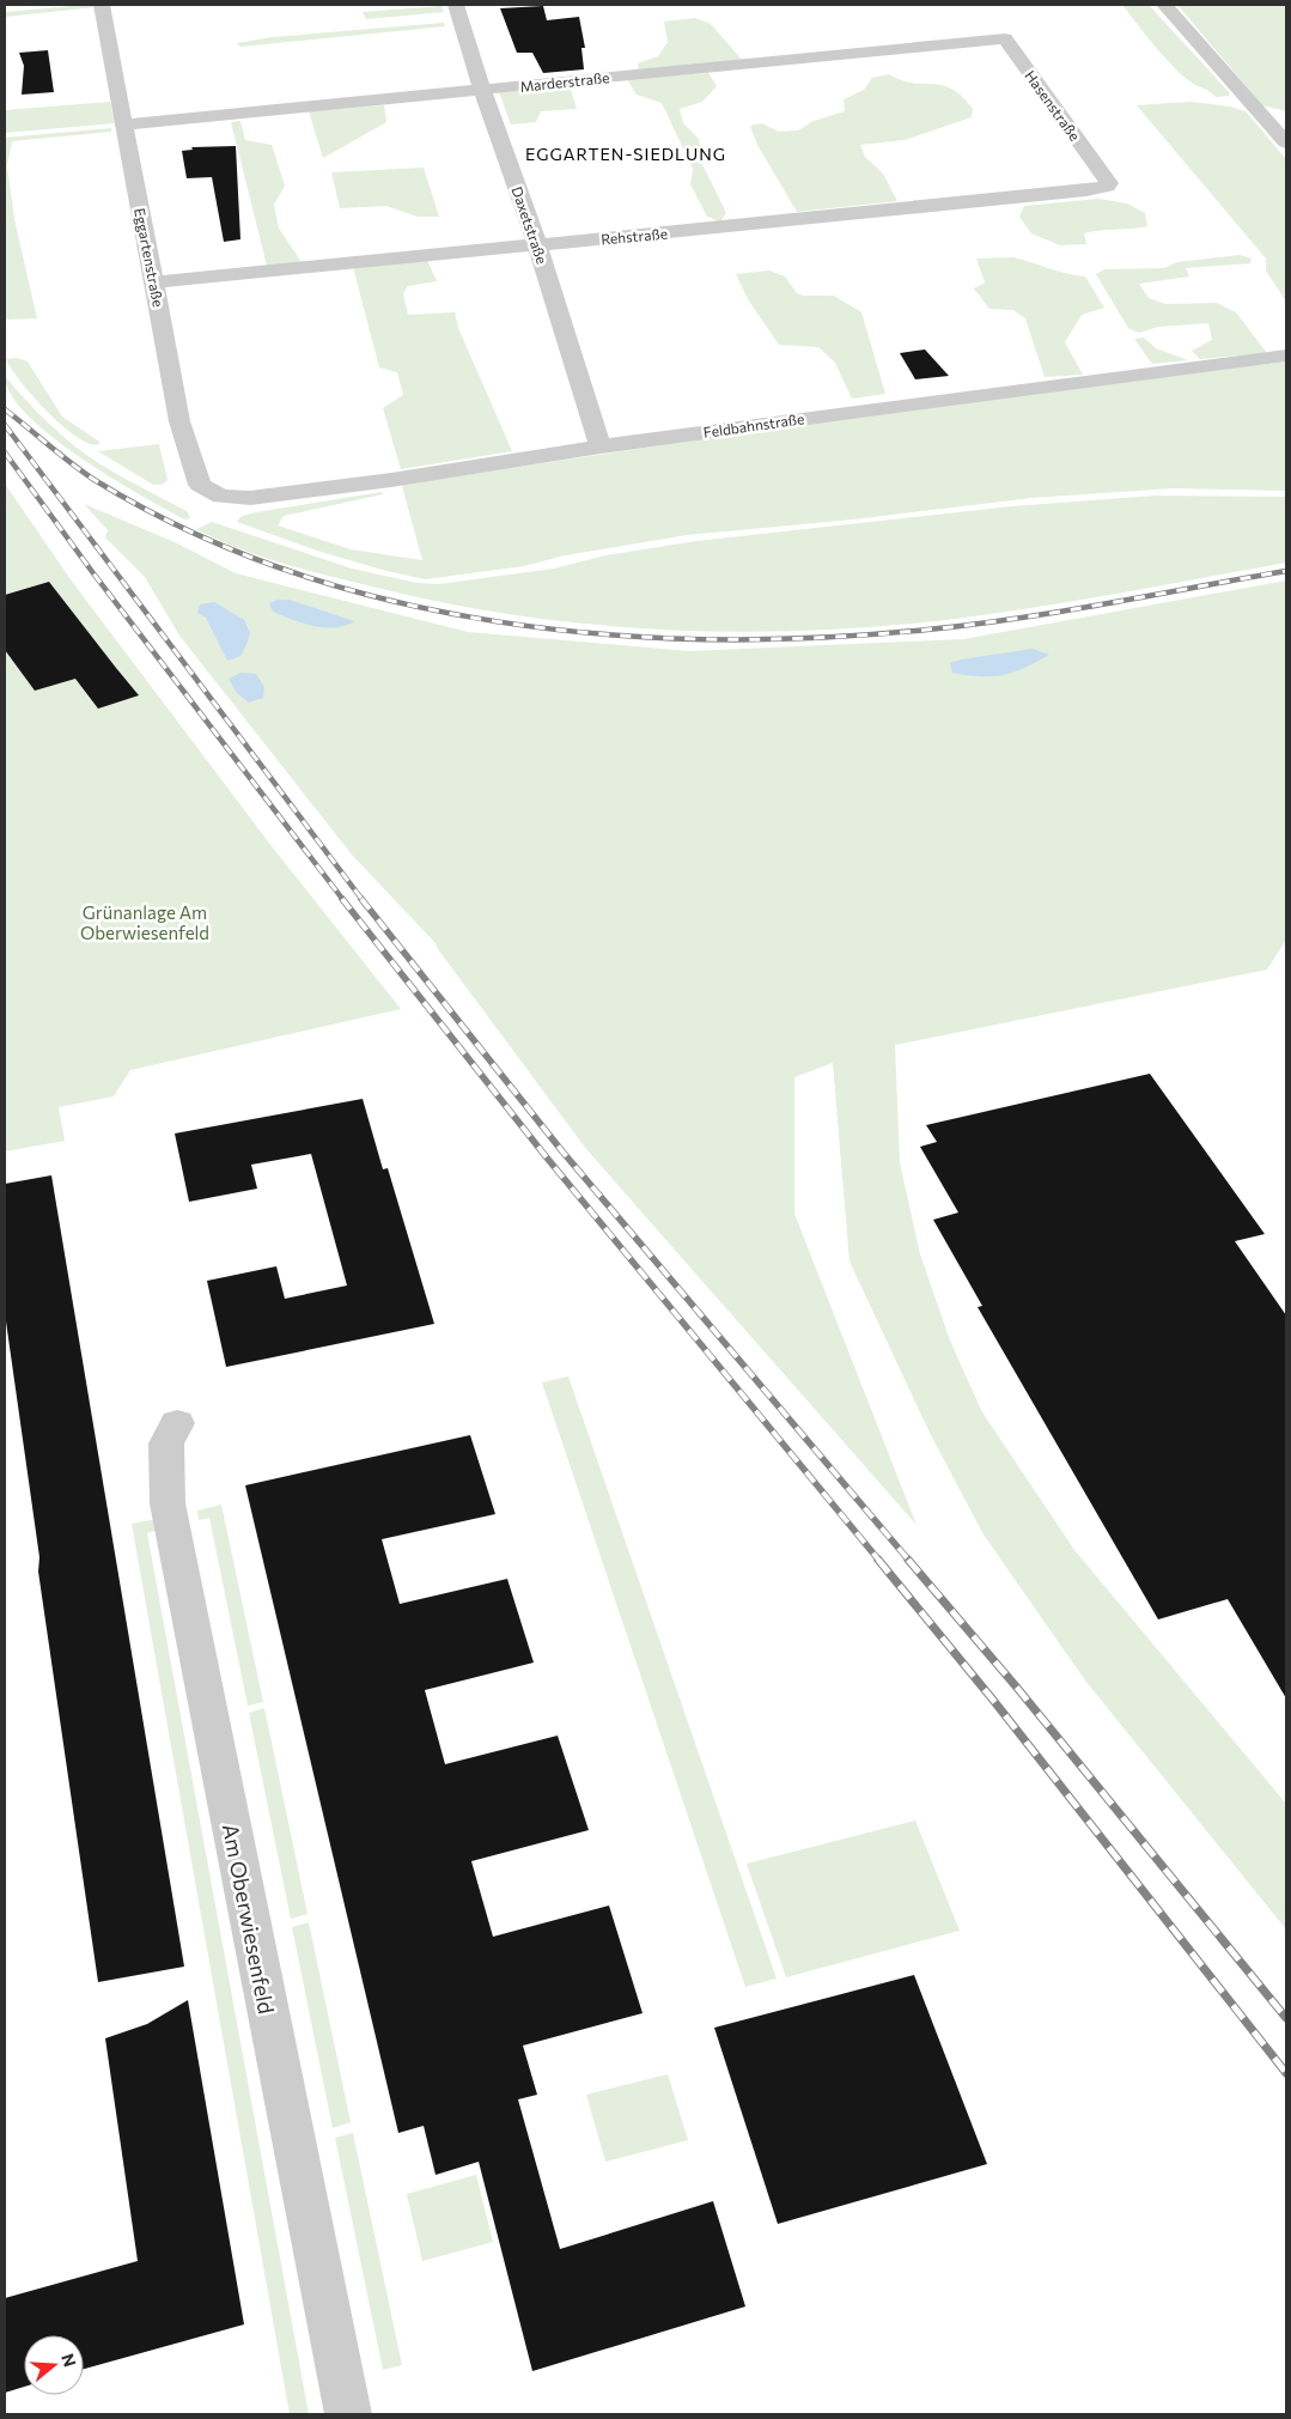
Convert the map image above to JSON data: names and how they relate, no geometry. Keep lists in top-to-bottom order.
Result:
{
  "streets": {
    "street": [
      "Marderstraße",
      "Hasenstraße",
      "Daxetstraße",
      "Rehstraße",
      "Eggartenstraße",
      "Feldbahnstraße",
      "Am Oberwiesenfeld"
    ]
  },
  "crossings": [
    ["Marderstraße", "Hasenstraße"],
    ["Marderstraße", "Daxetstraße"],
    ["Marderstraße", "Eggartenstraße"],
    ["Hasenstraße", "Rehstraße"],
    ["Daxetstraße", "Rehstraße"],
    ["Daxetstraße", "Feldbahnstraße"],
    ["Rehstraße", "Eggartenstraße"],
    ["Eggartenstraße", "Feldbahnstraße"]
  ],
  "districts": ["EGGARTEN-SIEDLUNG"],
  "parks": ["Grünanlage Am Oberwiesenfeld"],
  "north": "right"
}
